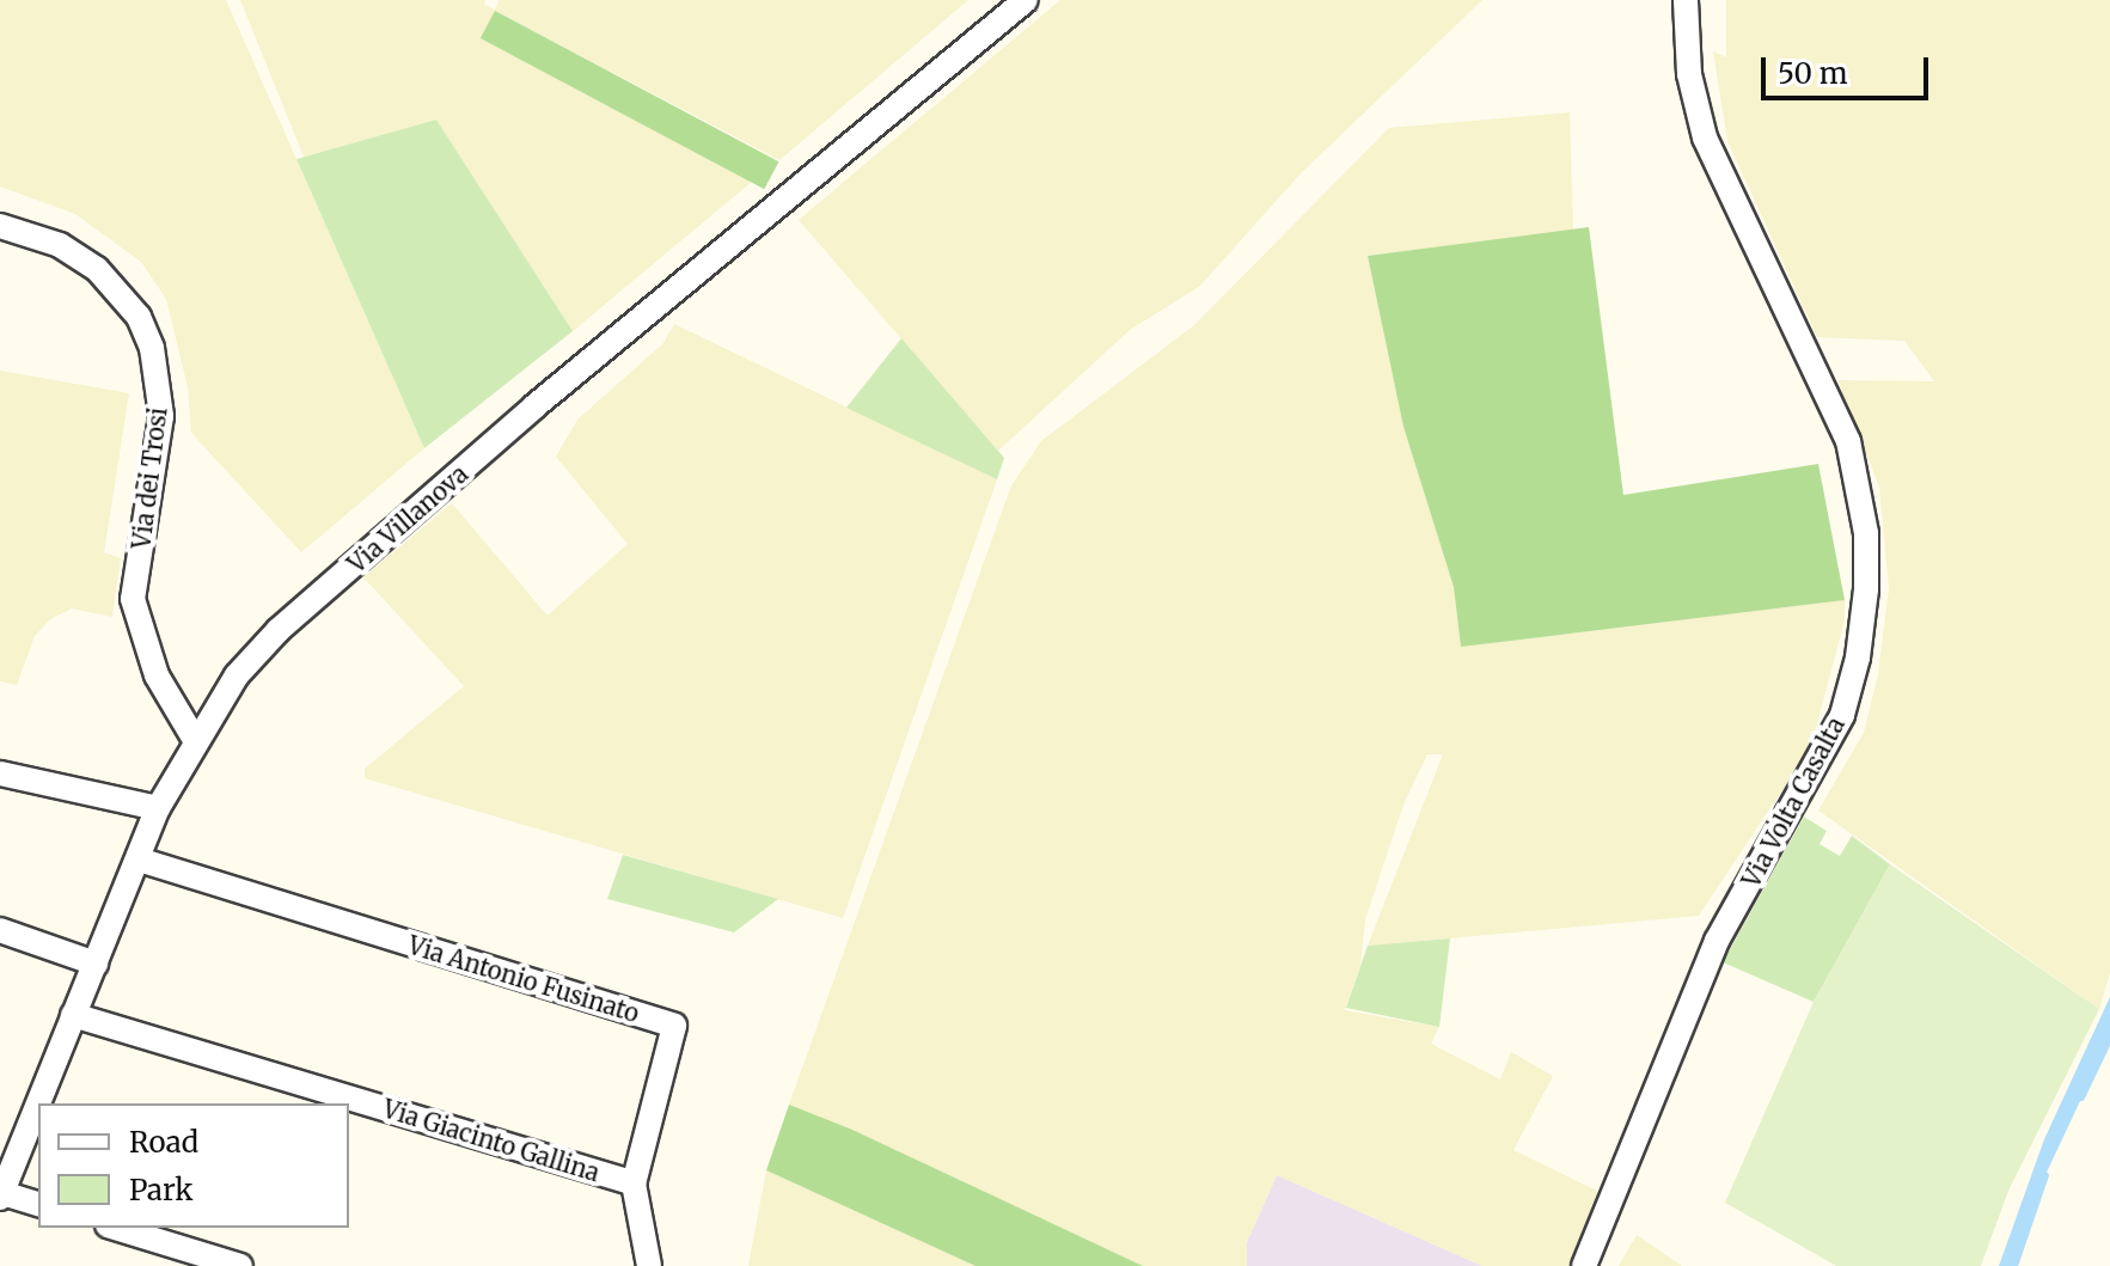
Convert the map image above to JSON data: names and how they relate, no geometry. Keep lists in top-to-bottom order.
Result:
{
  "streets": {
    "street": [
      "Via dei Trosi",
      "Via Villanova",
      "Via Volta Casalta",
      "Via Antonio Fusinato",
      "Via Giacinto Gallina"
    ]
  },
  "crossings": [
    ["Via dei Trosi", "Via Villanova"],
    ["Via Villanova", "Via Antonio Fusinato"],
    ["Via Villanova", "Via Giacinto Gallina"],
    ["Via Antonio Fusinato", "Via Giacinto Gallina"]
  ],
  "legend": ["Road", "Park"],
  "scale_bar": "50 m"
}
